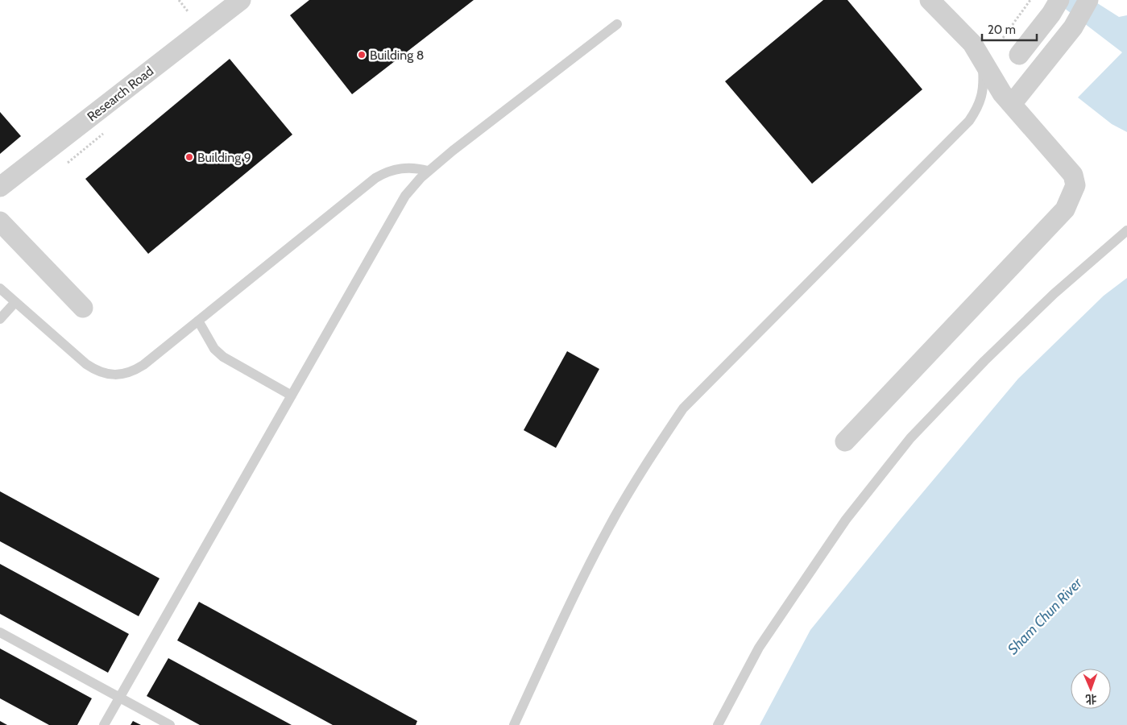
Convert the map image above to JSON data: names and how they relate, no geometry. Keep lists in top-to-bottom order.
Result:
{
  "streets": {
    "street": ["Research Road"]
  },
  "water": ["Sham Chun River"],
  "places": ["Building 8", "Building 9"],
  "scale_bar": "20 m",
  "north": "bottom"
}
